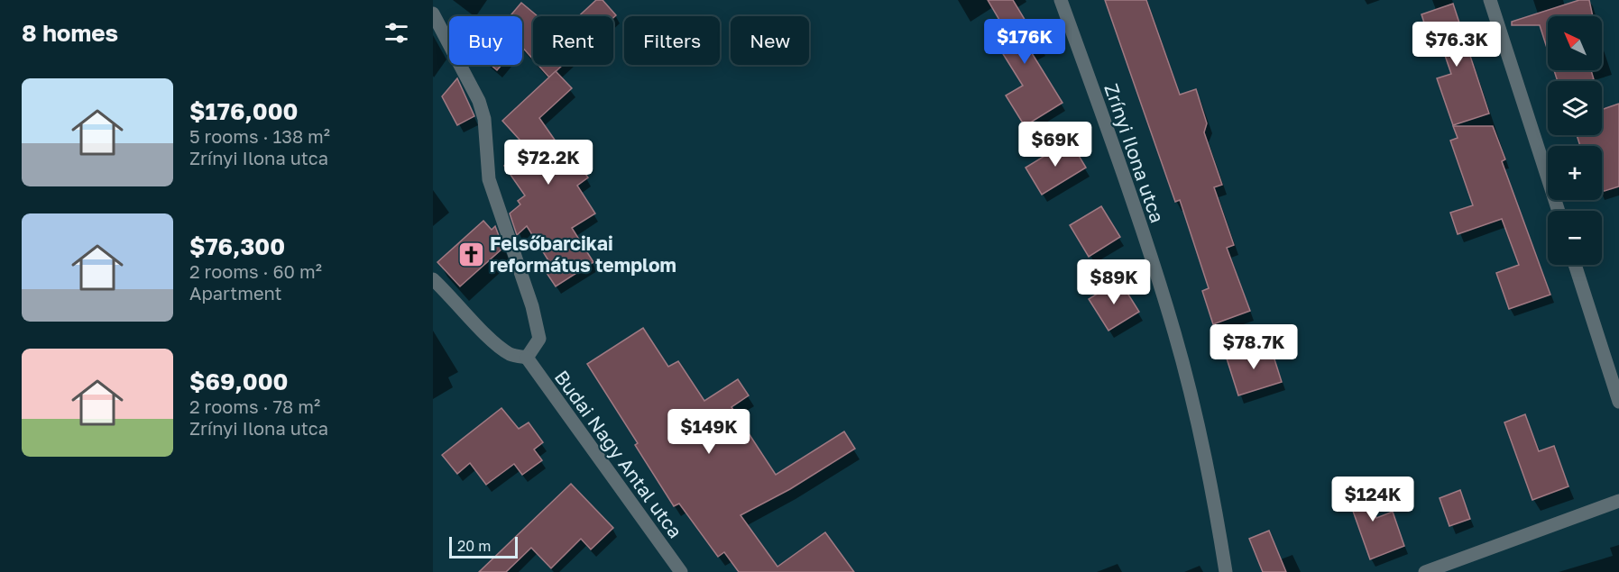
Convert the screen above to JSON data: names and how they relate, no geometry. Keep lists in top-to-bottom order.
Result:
{
  "streets": {
    "street": ["Zrínyi Ilona utca", "Budai Nagy Antal utca"]
  },
  "places": {
    "church": ["Felsőbarcikai református templom"]
  },
  "scale_bar": "20 m",
  "north": "top left",
  "page": {
    "heading": "8 homes",
    "map_buttons": ["+", "−"],
    "chip": [
      "Buy",
      "Rent",
      "Filters",
      "New"
    ],
    "price": [
      "$176K",
      "$76.3K",
      "$69K",
      "$72.2K",
      "$89K",
      "$78.7K",
      "$149K",
      "$124K"
    ],
    "list": [
      {
        "name": "$176,000",
        "note": "5 rooms · 138 m² · Zrínyi Ilona utca"
      },
      {
        "name": "$76,300",
        "note": "2 rooms · 60 m² · Apartment"
      },
      {
        "name": "$69,000",
        "note": "2 rooms · 78 m² · Zrínyi Ilona utca"
      }
    ],
    "scale": "20 m"
  }
}
